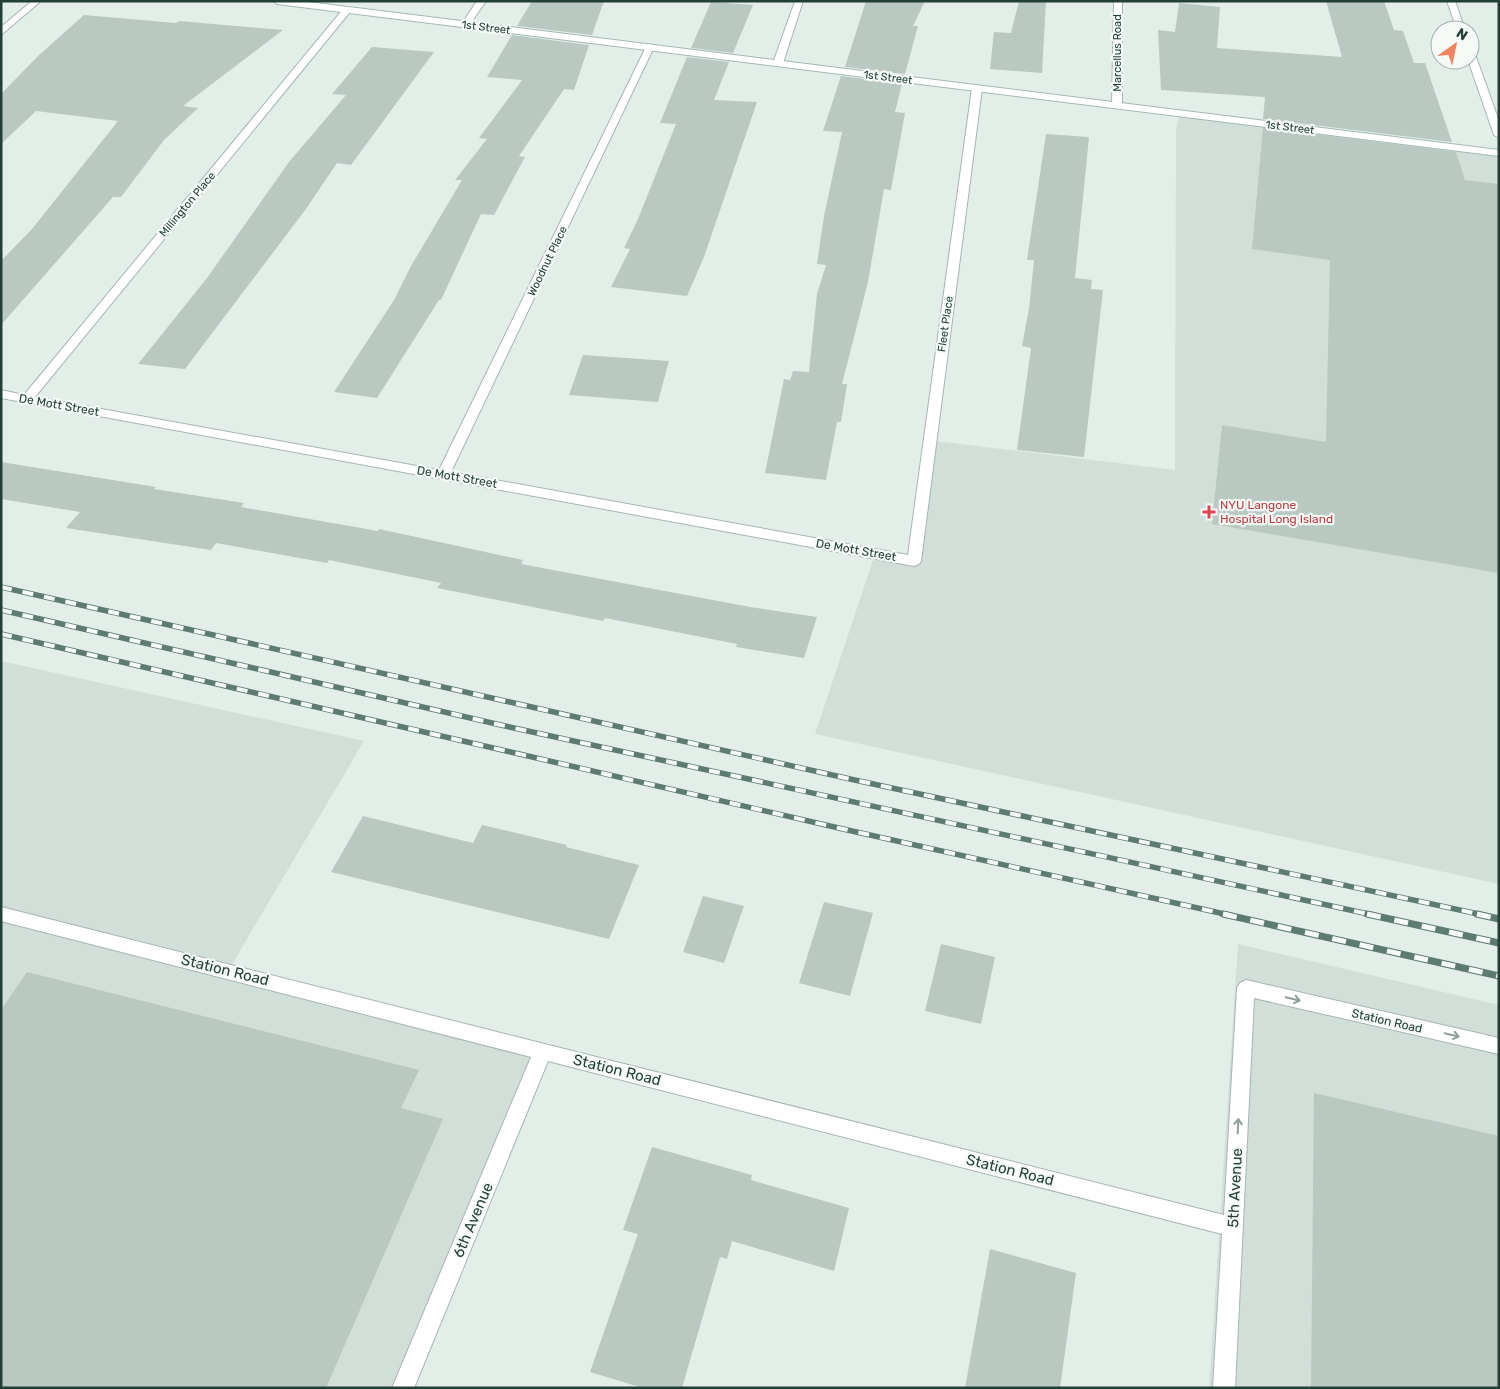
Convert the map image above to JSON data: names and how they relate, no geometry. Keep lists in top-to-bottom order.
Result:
{
  "streets": {
    "street": [
      "1st Street",
      "Marcellus Road",
      "Millington Place",
      "Woodnut Place",
      "Fleet Place",
      "De Mott Street",
      "Station Road",
      "5th Avenue",
      "6th Avenue"
    ]
  },
  "crossings": [
    ["1st Street", "Marcellus Road"],
    ["1st Street", "Millington Place"],
    ["1st Street", "Woodnut Place"],
    ["1st Street", "Fleet Place"],
    ["Millington Place", "De Mott Street"],
    ["Woodnut Place", "De Mott Street"],
    ["Fleet Place", "De Mott Street"],
    ["Station Road", "5th Avenue"],
    ["Station Road", "6th Avenue"]
  ],
  "one_way": ["5th Avenue"],
  "places": {
    "health": ["NYU Langone Hospital Long Island"]
  },
  "north": "top right"
}
